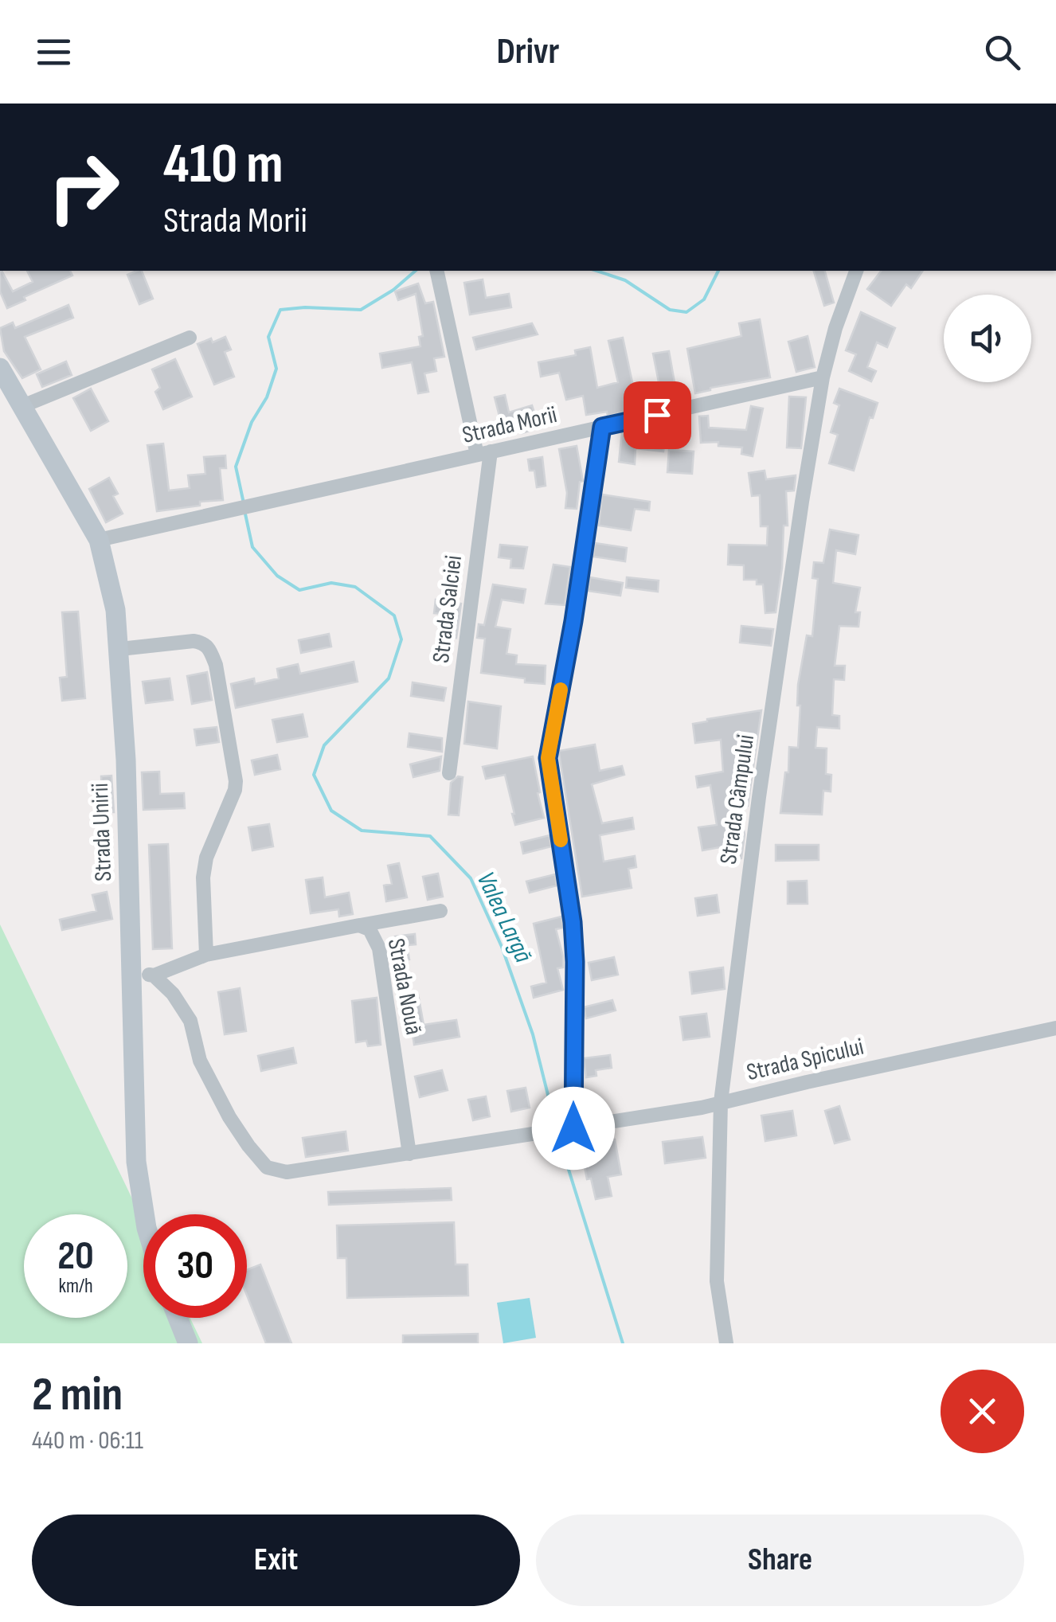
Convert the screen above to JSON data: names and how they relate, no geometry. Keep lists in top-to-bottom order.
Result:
{
  "streets": {
    "main road": ["Strada Unirii"],
    "street": [
      "Strada Morii",
      "Strada Salciei",
      "Strada Câmpului",
      "Strada Nouă",
      "Strada Spicului"
    ]
  },
  "crossings": [
    ["Strada Morii", "Strada Salciei"],
    ["Strada Morii", "Strada Câmpului"],
    ["Strada Morii", "Strada Unirii"],
    ["Strada Câmpului", "Strada Spicului"],
    ["Strada Unirii", "Strada Nouă"],
    ["Strada Nouă", "Strada Spicului"]
  ],
  "water": ["Valea Largă"],
  "page": {
    "header": "Drivr",
    "turn": ["410 m", "Strada Morii"],
    "speed": "20 km/h",
    "limit": "30",
    "heading": ["2 min", "440 m · 06:11"],
    "buttons": ["Exit", "Share"]
  }
}
